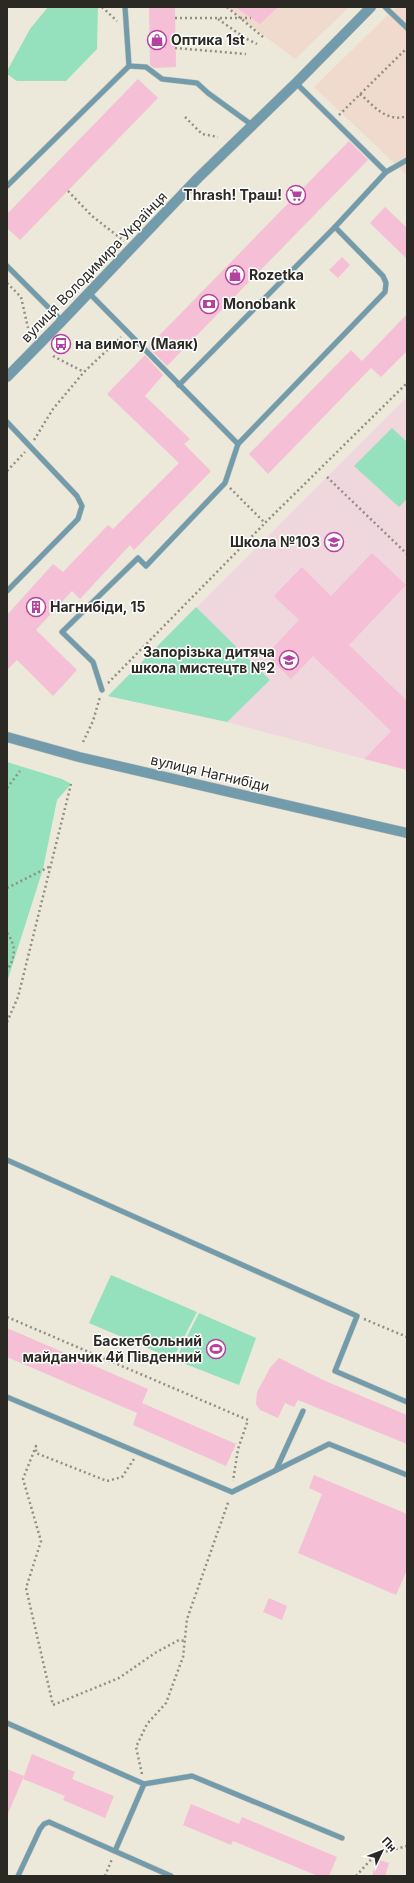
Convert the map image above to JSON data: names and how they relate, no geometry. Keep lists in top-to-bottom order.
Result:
{
  "streets": {
    "street": ["вулиця Володимира Українця", "вулиця Нагнибіди"]
  },
  "places": {
    "shop": ["Оптика 1st", "Rozetka"],
    "supermarket": ["Thrash! Траш!"],
    "bank": ["Monobank"],
    "bus stop": ["на вимогу (Маяк)"],
    "school or university": ["Школа №103", "Запорізька дитяча школа мистецтв №2"],
    "building": ["Нагнибіди, 15"],
    "sports": ["Баскетбольний майданчик 4й Південний"]
  },
  "north": "top right"
}
